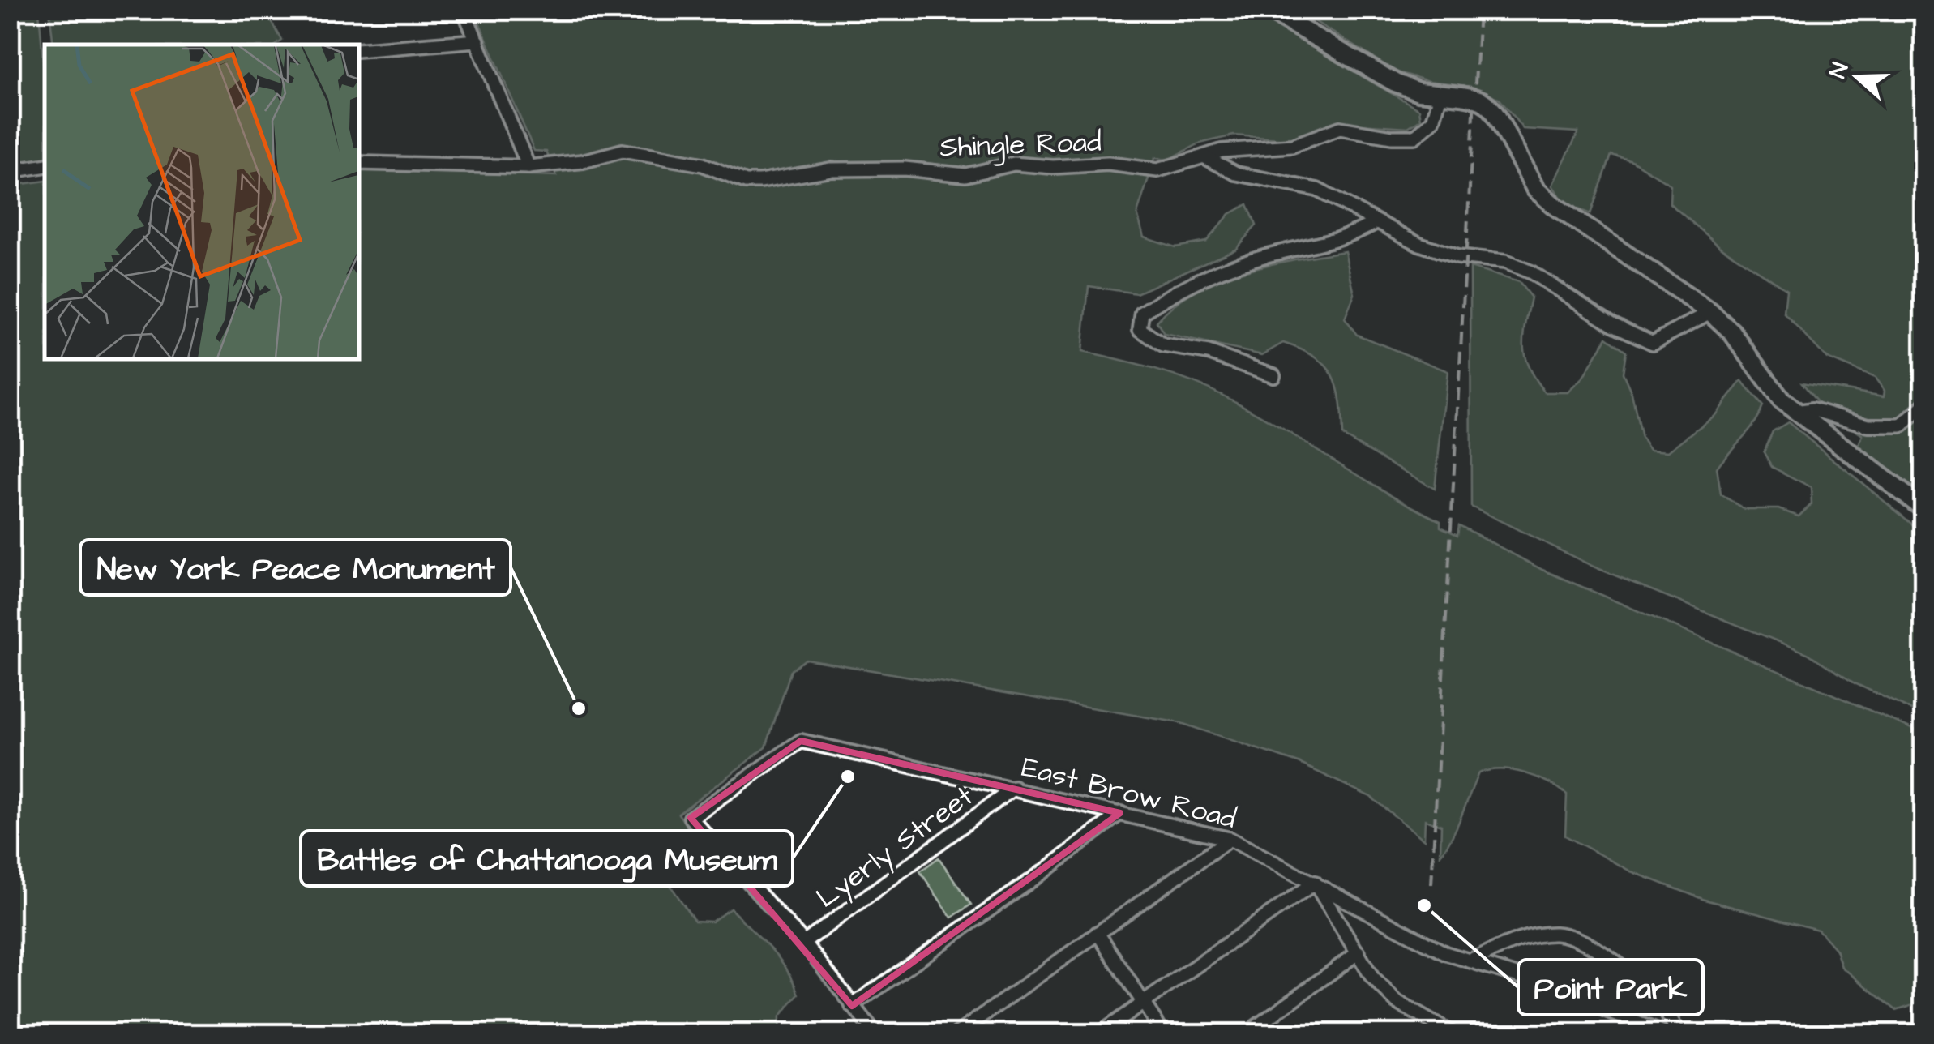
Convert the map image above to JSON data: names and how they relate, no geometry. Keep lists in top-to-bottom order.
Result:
{
  "streets": {
    "street": ["Shingle Road", "East Brow Road", "Lyerly Street"]
  },
  "crossings": [
    ["East Brow Road", "Lyerly Street"]
  ],
  "places": ["New York Peace Monument", "Battles of Chattanooga Museum", "Point Park"],
  "north": "left"
}
